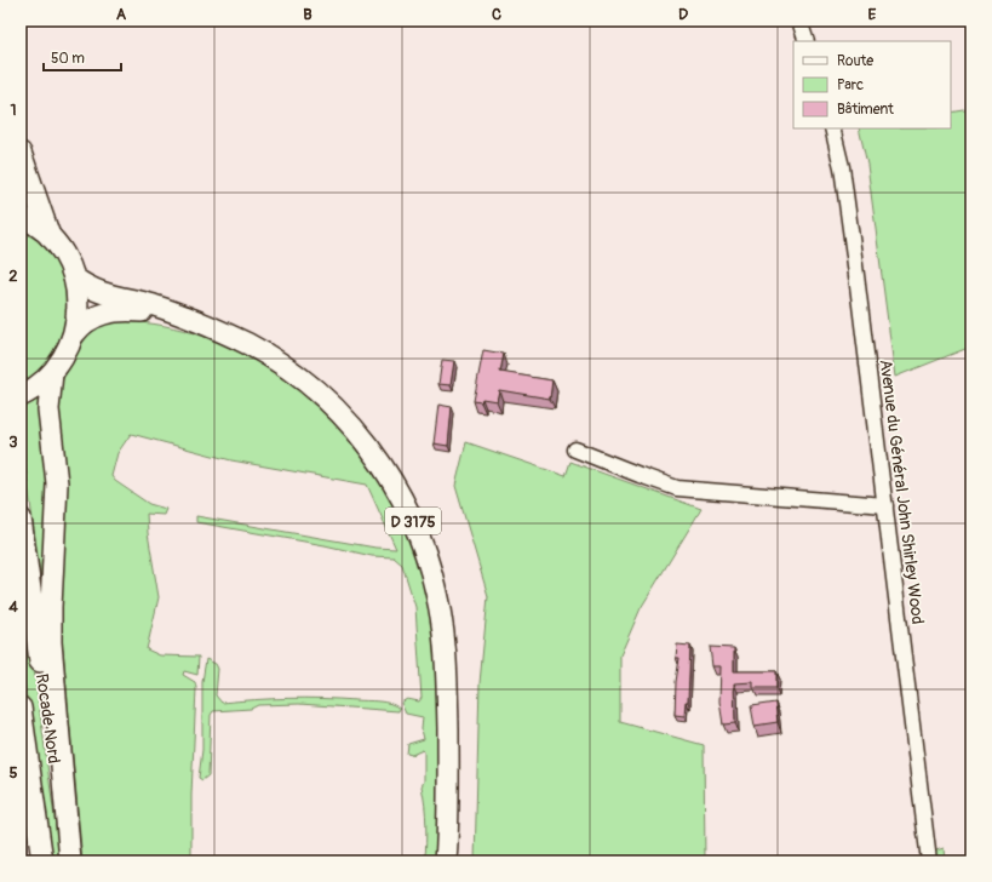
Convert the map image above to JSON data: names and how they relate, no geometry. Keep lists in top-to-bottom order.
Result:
{
  "streets": {
    "highway": ["D 3175", "Rocade Nord"],
    "street": ["Avenue du Général John Shirley Wood"]
  },
  "legend": ["Route", "Parc", "Bâtiment"],
  "scale_bar": "50 m",
  "grid": {
    "columns": [
      "A",
      "B",
      "C",
      "D",
      "E"
    ],
    "rows": [
      "1",
      "2",
      "3",
      "4",
      "5"
    ]
  }
}
